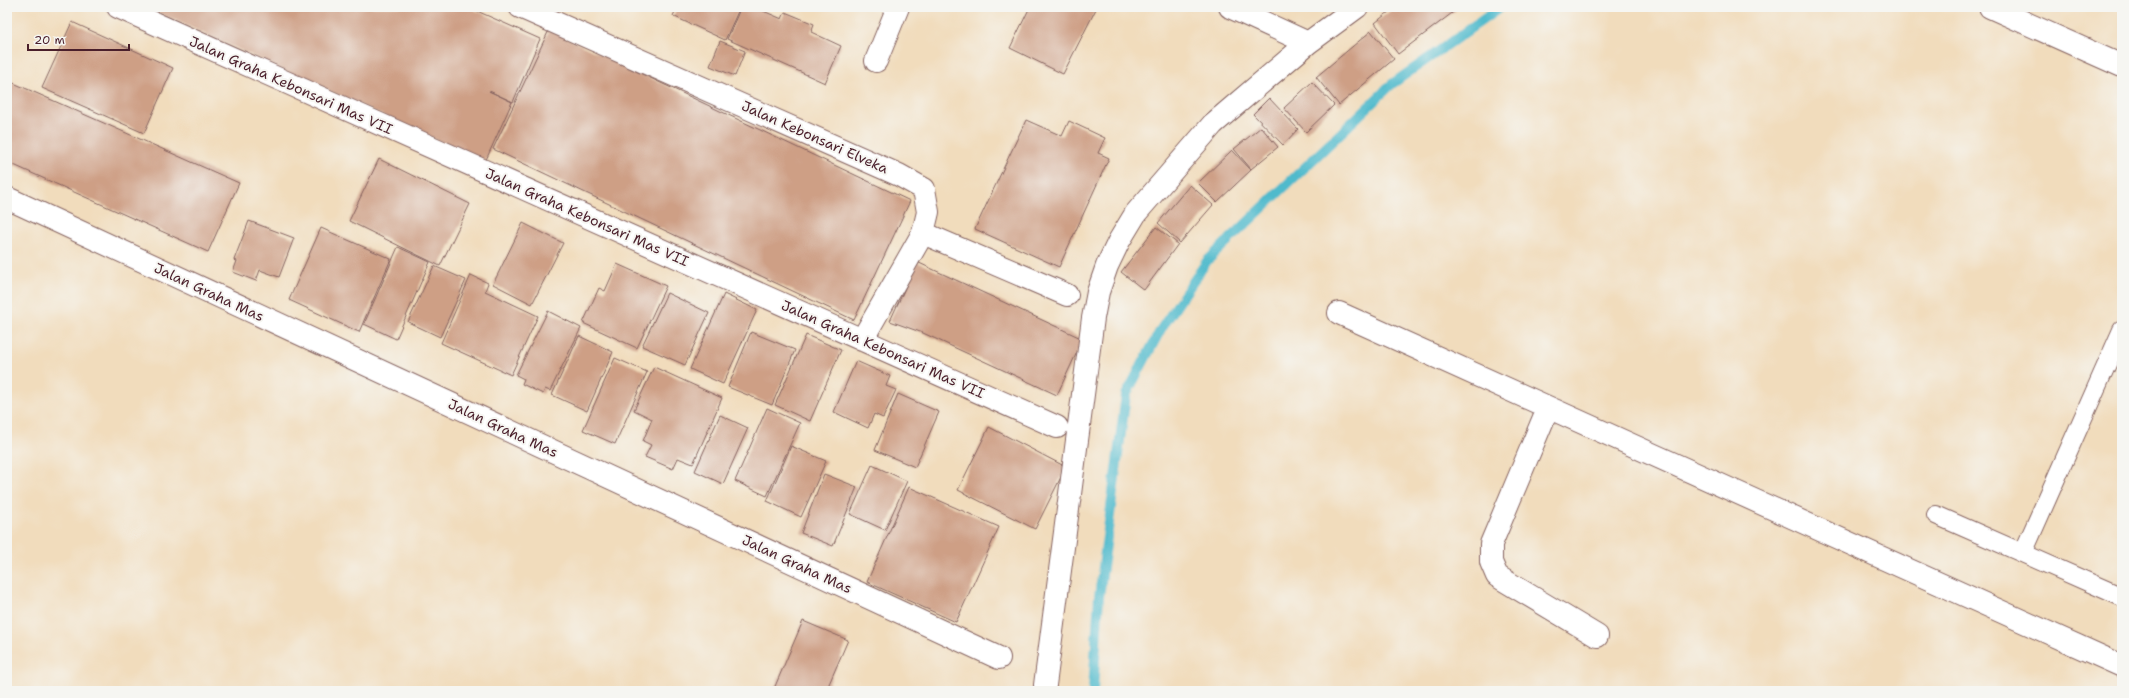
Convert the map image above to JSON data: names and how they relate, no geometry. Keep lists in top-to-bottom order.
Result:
{
  "streets": {
    "street": ["Jalan Graha Kebonsari Mas VII", "Jalan Kebonsari Elveka", "Jalan Graha Mas"]
  },
  "scale_bar": "20 m"
}
